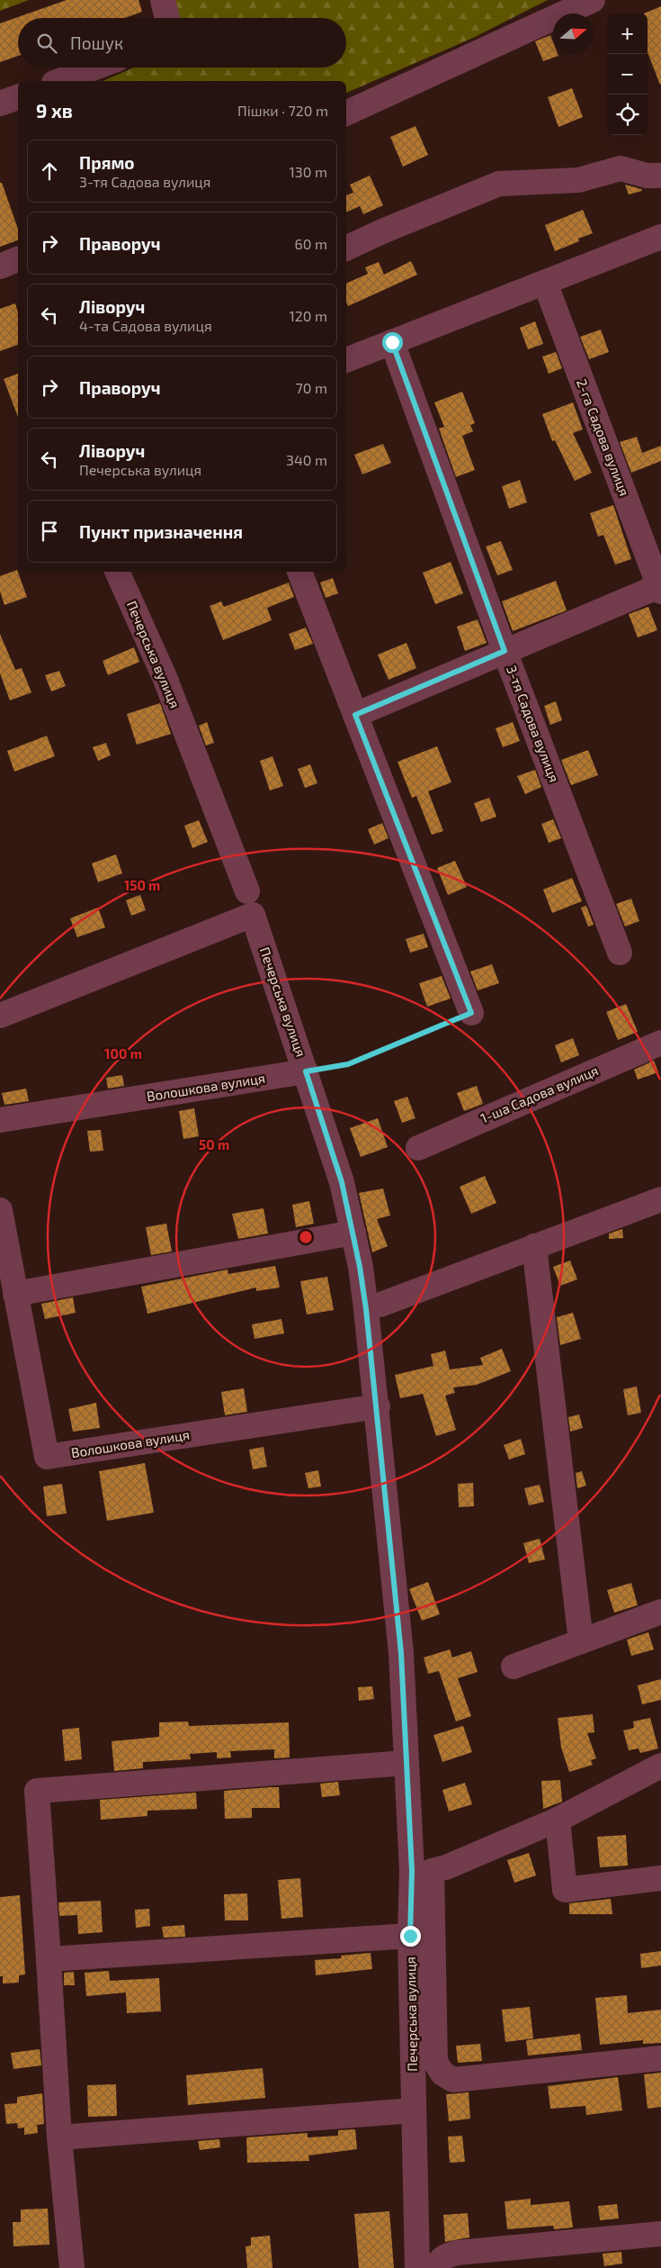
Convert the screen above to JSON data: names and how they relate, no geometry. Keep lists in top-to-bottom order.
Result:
{
  "streets": {
    "street": [
      "2-га Садова вулиця",
      "Печерська вулиця",
      "3-тя Садова вулиця",
      "Волошкова вулиця",
      "1-ша Садова вулиця"
    ]
  },
  "crossings": [
    ["Печерська вулиця", "Волошкова вулиця"]
  ],
  "north": "right",
  "page": {
    "map_buttons": ["+", "−"],
    "search": "Пошук",
    "heading": ["9 хв", "Пішки · 720 m"],
    "list": [
      ["Прямо", "3-тя Садова вулиця", "130 m"],
      ["Праворуч", "60 m"],
      ["Ліворуч", "4-та Садова вулиця", "120 m"],
      ["Праворуч", "70 m"],
      ["Ліворуч", "Печерська вулиця", "340 m"],
      "Пункт призначення"
    ]
  },
  "rings": ["150 m", "100 m", "50 m"]
}
